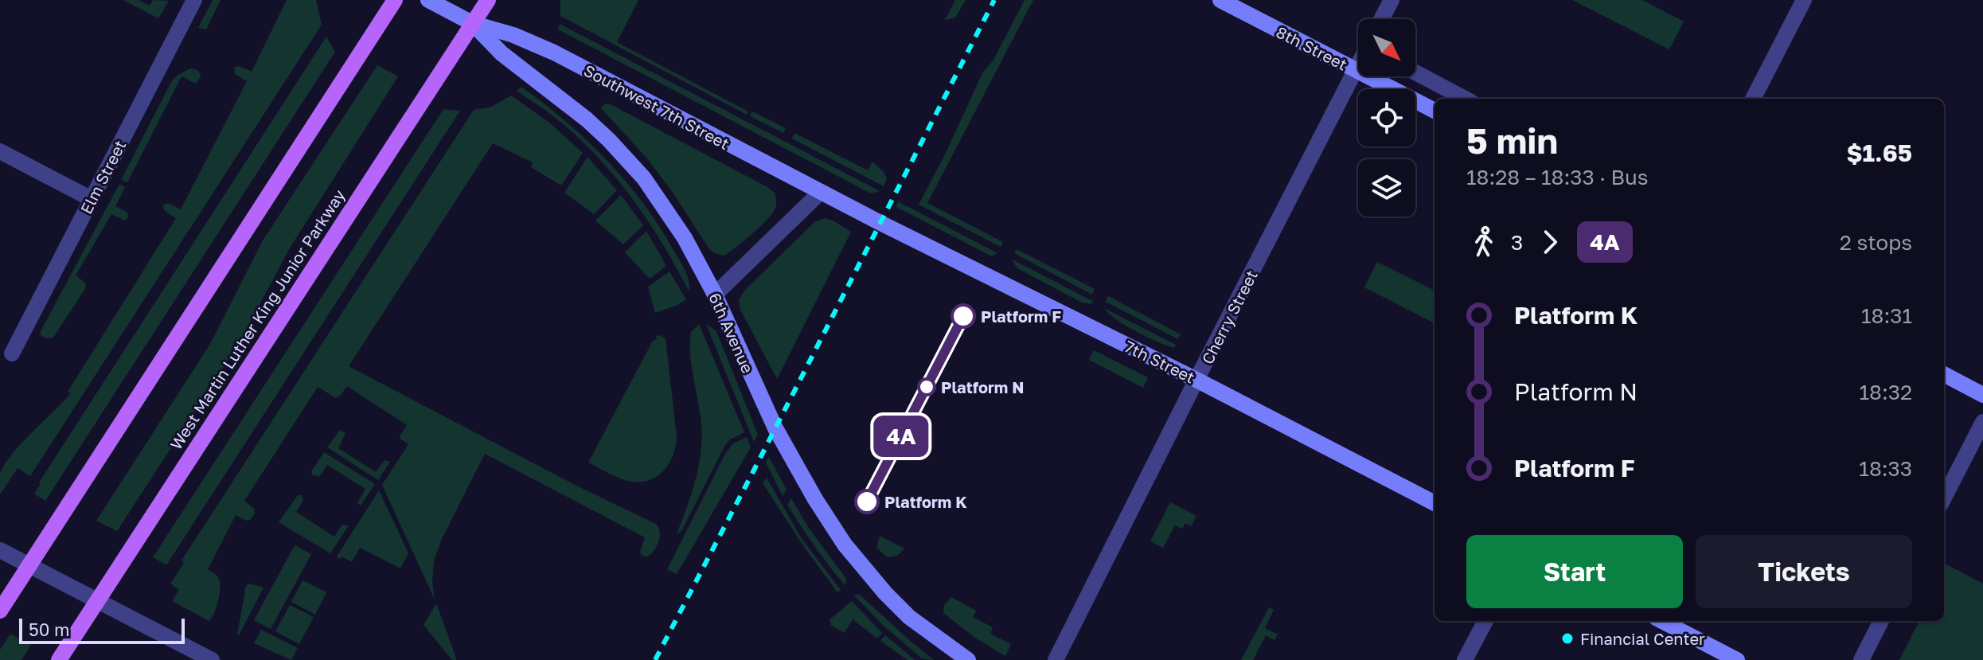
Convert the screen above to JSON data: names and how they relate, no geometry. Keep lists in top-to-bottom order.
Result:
{
  "streets": {
    "main road": [
      "8th Street",
      "Southwest 7th Street",
      "West Martin Luther King Junior Parkway",
      "6th Avenue",
      "7th Street"
    ],
    "street": ["Elm Street", "Cherry Street"]
  },
  "crossings": [
    ["Southwest 7th Street", "West Martin Luther King Junior Parkway"],
    ["Southwest 7th Street", "6th Avenue"],
    ["Southwest 7th Street", "7th Street"],
    ["Cherry Street", "7th Street"],
    ["West Martin Luther King Junior Parkway", "6th Avenue"]
  ],
  "places": [
    "Platform F",
    "Platform N",
    "Platform K",
    "Financial Center"
  ],
  "lines": ["bus line 4A"],
  "scale_bar": "50 m",
  "north": "bottom right",
  "page": {
    "on_map": "4A",
    "heading": ["5 min", "18:28 – 18:33 · Bus", "$1.65"],
    "legs": ["3", "4A", "2 stops"],
    "list": [
      {
        "name": "Platform K",
        "value": "18:31"
      },
      {
        "name": "Platform N",
        "value": "18:32"
      },
      {
        "name": "Platform F",
        "value": "18:33"
      }
    ],
    "buttons": ["Start", "Tickets"],
    "scale": "50 m"
  }
}
